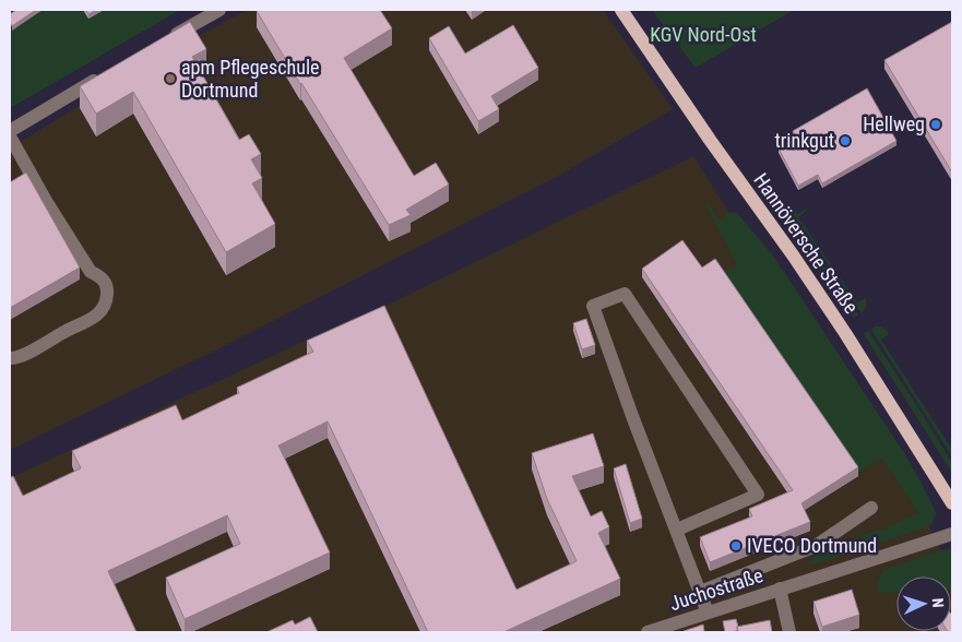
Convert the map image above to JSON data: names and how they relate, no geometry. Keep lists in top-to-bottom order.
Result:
{
  "streets": {
    "main road": ["Hannöversche Straße"],
    "street": ["Juchostraße"]
  },
  "parks": ["KGV Nord-Ost"],
  "places": [
    "apm Pflegeschule Dortmund",
    "Hellweg",
    "trinkgut",
    "IVECO Dortmund"
  ],
  "north": "right"
}
